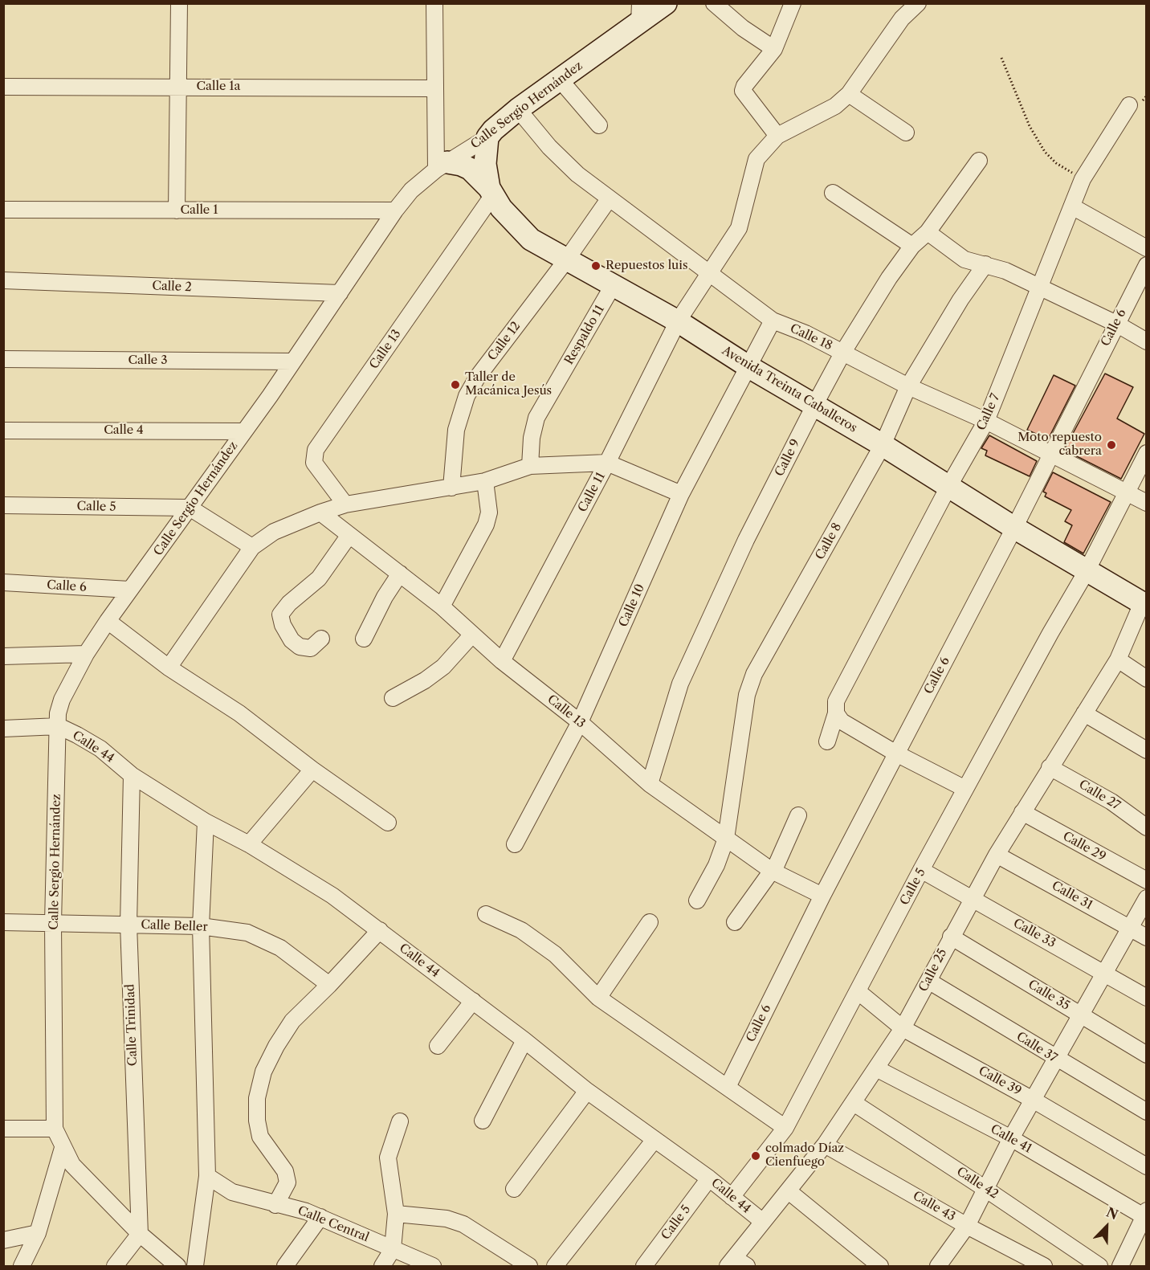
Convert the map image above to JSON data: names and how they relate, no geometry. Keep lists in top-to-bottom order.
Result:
{
  "streets": {
    "street": [
      "Calle 1a",
      "Calle Sergio Hernández",
      "Calle 1",
      "Calle 2",
      "Calle 6",
      "Respaldo 11",
      "Calle 18",
      "Calle 12",
      "Calle 13",
      "Calle 3",
      "Avenida Treinta Caballeros",
      "Calle 7",
      "Calle 4",
      "Calle 9",
      "Calle 11",
      "Calle 5",
      "Calle 8",
      "Calle 10",
      "Calle 44",
      "Calle 27",
      "Calle 29",
      "Calle 31",
      "Calle Beller",
      "Calle 33",
      "Calle 25",
      "Calle 35",
      "Calle Trinidad",
      "Calle 37",
      "Calle 39",
      "Calle 41",
      "Calle 42",
      "Calle 43",
      "Calle Central"
    ]
  },
  "crossings": [
    ["Calle Sergio Hernández", "Calle 1"],
    ["Calle Sergio Hernández", "Calle 2"],
    ["Calle Sergio Hernández", "Calle 6"],
    ["Calle Sergio Hernández", "Calle 18"],
    ["Calle Sergio Hernández", "Calle 3"],
    ["Calle Sergio Hernández", "Avenida Treinta Caballeros"],
    ["Calle Sergio Hernández", "Calle 4"],
    ["Calle Sergio Hernández", "Calle 5"],
    ["Calle Sergio Hernández", "Calle 44"],
    ["Calle Sergio Hernández", "Calle Beller"],
    ["Calle Sergio Hernández", "Calle Trinidad"],
    ["Calle 6", "Calle 18"],
    ["Calle 6", "Calle 13"],
    ["Calle 6", "Avenida Treinta Caballeros"],
    ["Respaldo 11", "Avenida Treinta Caballeros"],
    ["Calle 18", "Calle 12"],
    ["Calle 18", "Calle 7"],
    ["Calle 18", "Calle 9"],
    ["Calle 18", "Calle 11"],
    ["Calle 18", "Calle 5"],
    ["Calle 18", "Calle 8"],
    ["Calle 18", "Calle 10"],
    ["Calle 12", "Avenida Treinta Caballeros"],
    ["Calle 13", "Avenida Treinta Caballeros"],
    ["Calle 13", "Calle 9"],
    ["Calle 13", "Calle 11"],
    ["Calle 13", "Calle 8"],
    ["Calle 13", "Calle 10"],
    ["Avenida Treinta Caballeros", "Calle 7"],
    ["Avenida Treinta Caballeros", "Calle 9"],
    ["Avenida Treinta Caballeros", "Calle 11"],
    ["Avenida Treinta Caballeros", "Calle 5"],
    ["Avenida Treinta Caballeros", "Calle 8"],
    ["Avenida Treinta Caballeros", "Calle 10"],
    ["Avenida Treinta Caballeros", "Calle 25"],
    ["Calle 5", "Calle 44"],
    ["Calle 5", "Calle 33"],
    ["Calle 5", "Calle 39"],
    ["Calle 44", "Calle 25"],
    ["Calle 44", "Calle Trinidad"],
    ["Calle 27", "Calle 25"],
    ["Calle 29", "Calle 25"],
    ["Calle 31", "Calle 25"],
    ["Calle Beller", "Calle Trinidad"],
    ["Calle 33", "Calle 25"],
    ["Calle 25", "Calle 35"],
    ["Calle 25", "Calle 37"],
    ["Calle 25", "Calle 39"],
    ["Calle 25", "Calle 41"],
    ["Calle 25", "Calle 42"],
    ["Calle 25", "Calle 43"]
  ],
  "places": [
    "Repuestos luis",
    "Taller de Macánica Jesús",
    "Moto repuesto cabrera",
    "colmado Díaz Cienfuego"
  ],
  "north": "top right"
}
